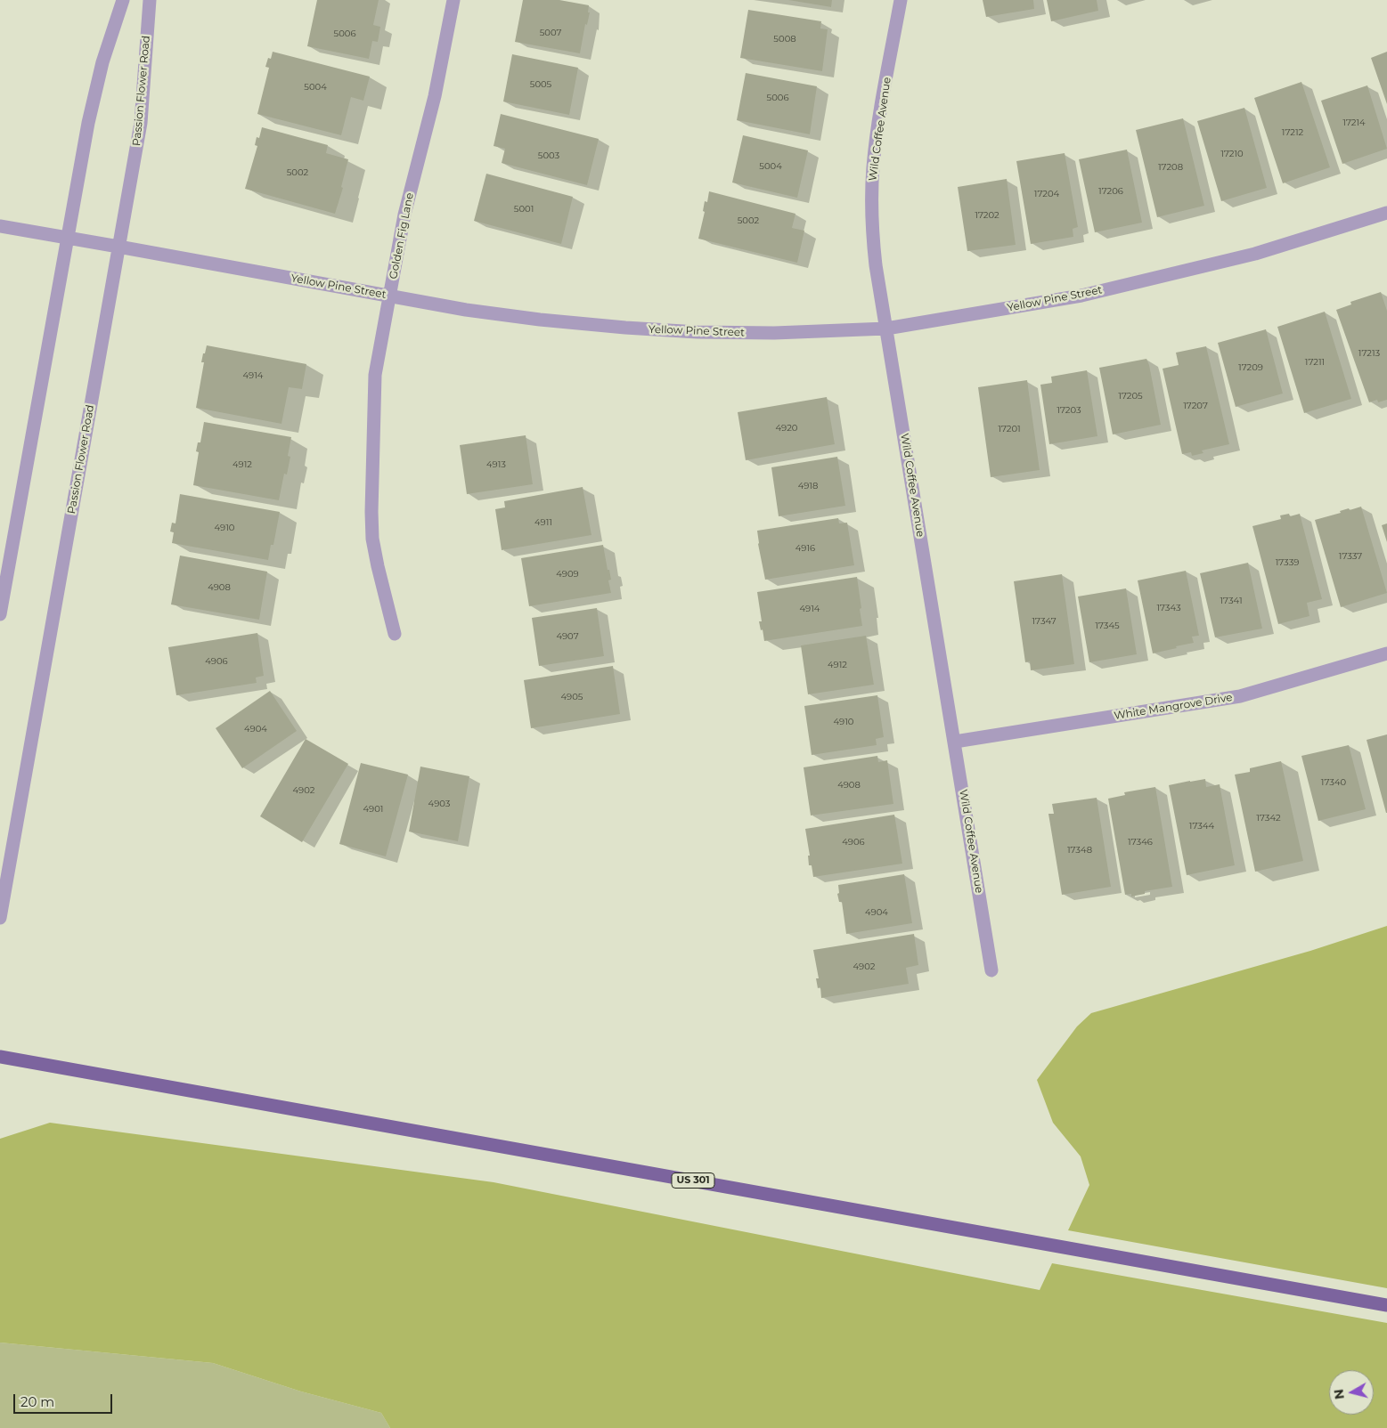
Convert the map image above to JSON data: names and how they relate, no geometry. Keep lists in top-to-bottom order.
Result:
{
  "streets": {
    "main road": ["US 301"],
    "street": [
      "Passion Flower Road",
      "Wild Coffee Avenue",
      "Golden Fig Lane",
      "Yellow Pine Street",
      "White Mangrove Drive"
    ]
  },
  "crossings": [
    ["Passion Flower Road", "Yellow Pine Street"],
    ["Wild Coffee Avenue", "Yellow Pine Street"],
    ["Wild Coffee Avenue", "White Mangrove Drive"],
    ["Golden Fig Lane", "Yellow Pine Street"]
  ],
  "house_numbers": [
    "5007",
    "5006",
    "5008",
    "5005",
    "5004",
    "5006",
    "17214",
    "17212",
    "17210",
    "5003",
    "5004",
    "17208",
    "5002",
    "17206",
    "17204",
    "5001",
    "17202",
    "5002",
    "17213",
    "17211",
    "17209",
    "4914",
    "17205",
    "17207",
    "17203",
    "4920",
    "17201",
    "4912",
    "4913",
    "4918",
    "4911",
    "4910",
    "4916",
    "17337",
    "17339",
    "4909",
    "4908",
    "17341",
    "17343",
    "4914",
    "17347",
    "17345",
    "4907",
    "4906",
    "4912",
    "4905",
    "4910",
    "4904",
    "17340",
    "4908",
    "4902",
    "4903",
    "4901",
    "17342",
    "17344",
    "4906",
    "17346",
    "17348",
    "4904",
    "4902"
  ],
  "scale_bar": "20 m",
  "north": "left"
}
